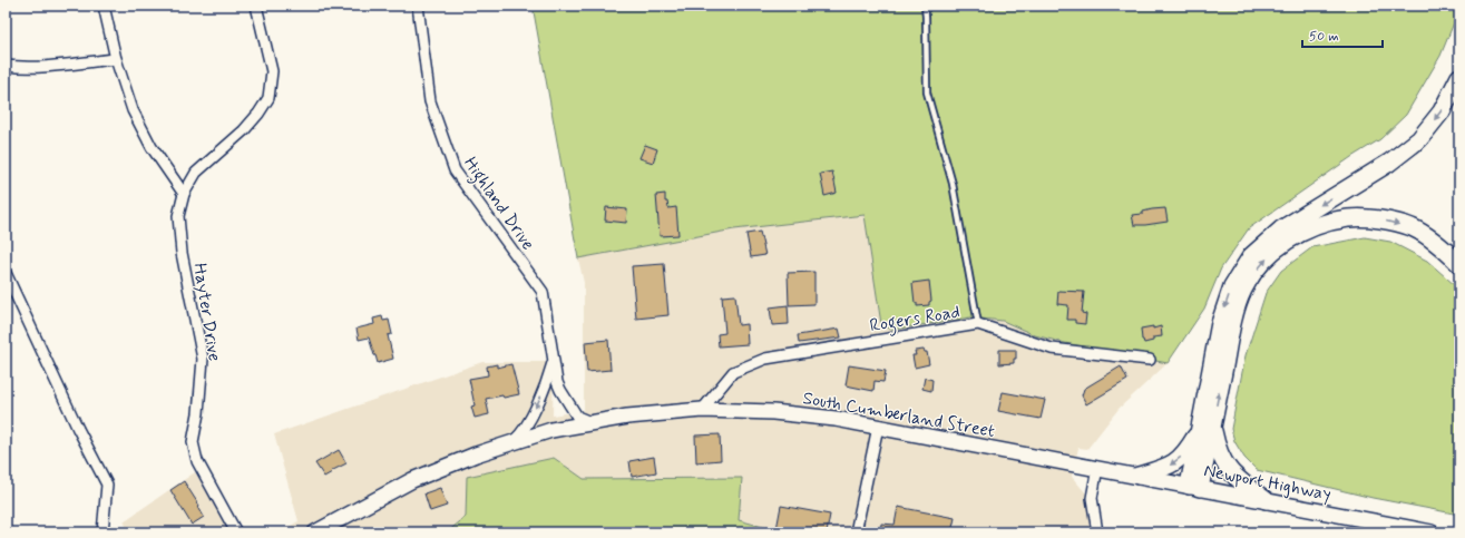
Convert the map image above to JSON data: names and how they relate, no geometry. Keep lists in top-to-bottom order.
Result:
{
  "streets": {
    "main road": ["South Cumberland Street", "Newport Highway"],
    "street": ["Highland Drive", "Hayter Drive", "Rogers Road"]
  },
  "crossings": [
    ["Highland Drive", "South Cumberland Street"],
    ["Rogers Road", "South Cumberland Street"],
    ["South Cumberland Street", "Newport Highway"]
  ],
  "scale_bar": "50 m"
}
